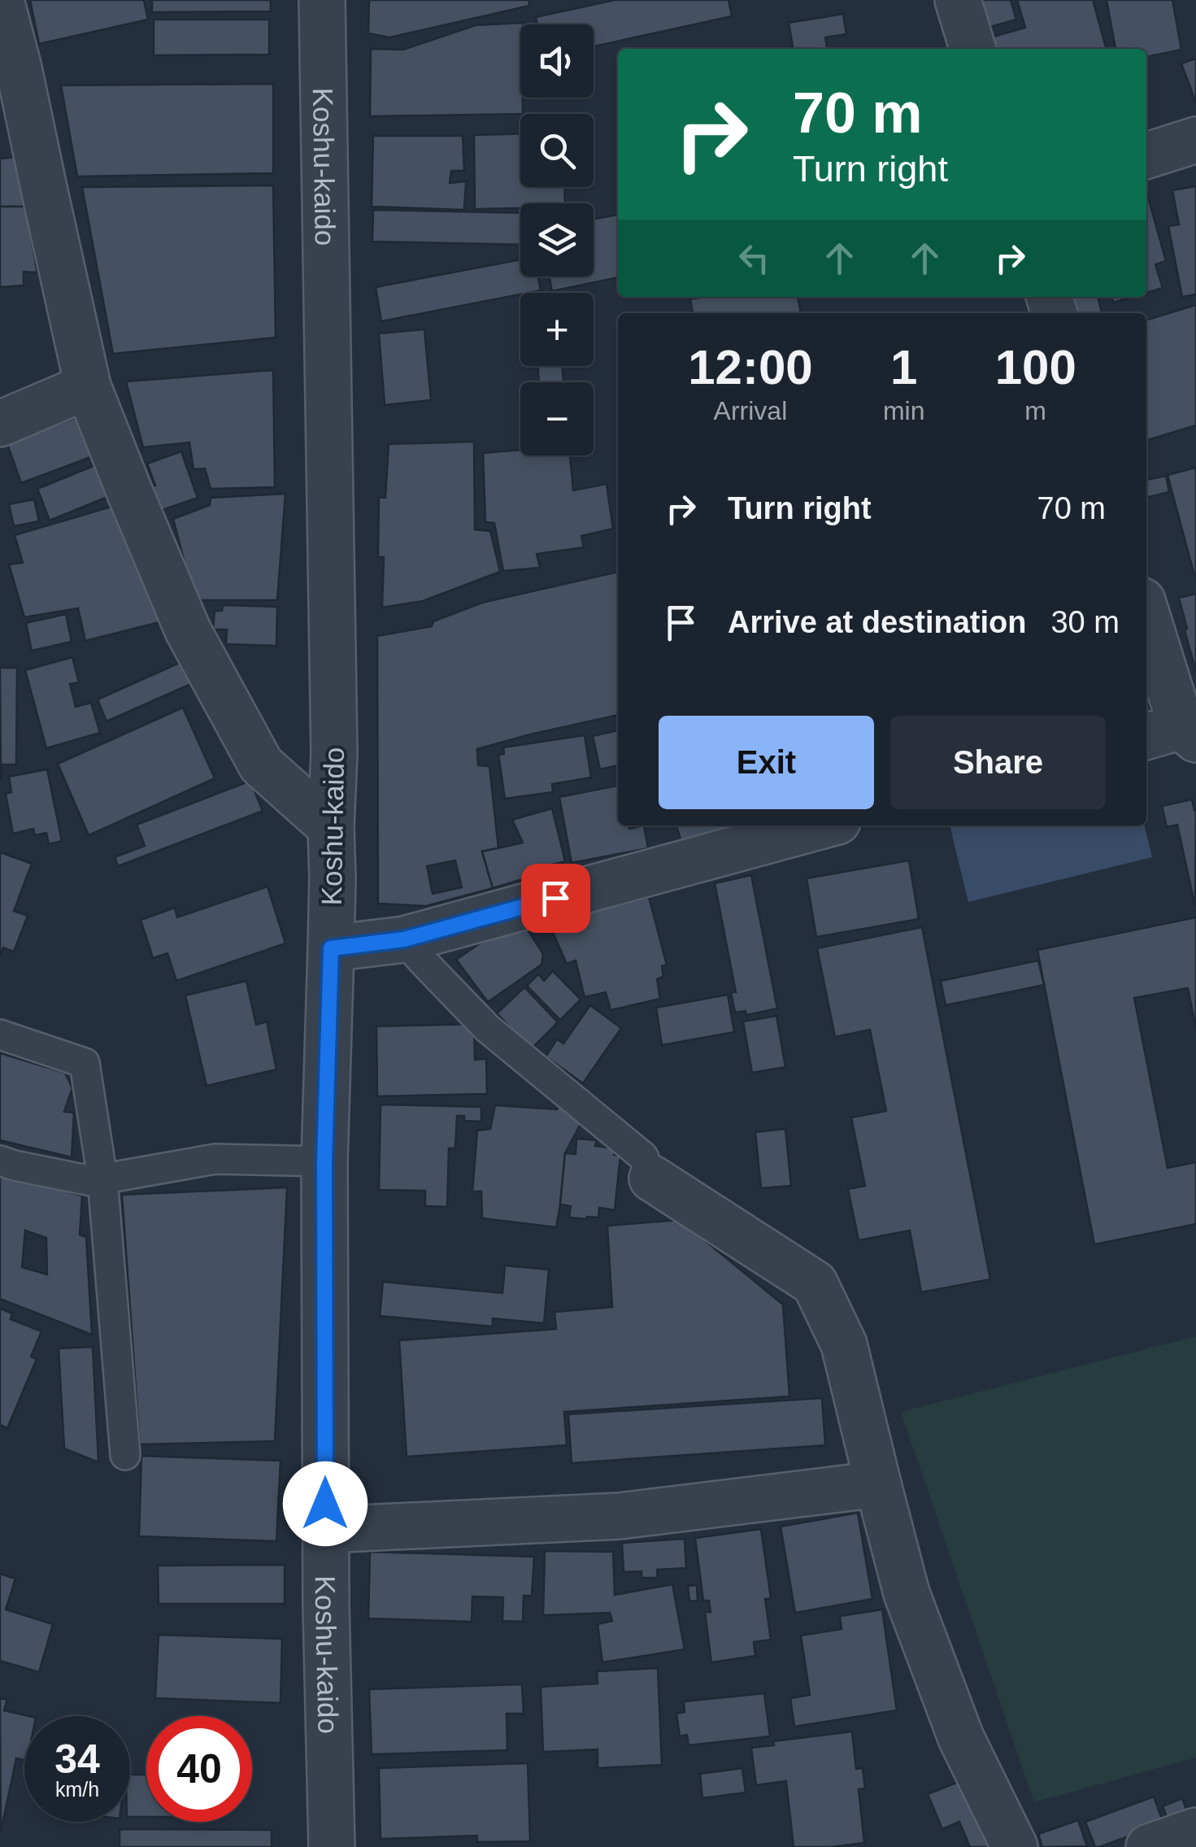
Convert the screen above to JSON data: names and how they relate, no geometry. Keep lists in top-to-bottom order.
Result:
{
  "streets": {
    "street": ["Koshu-kaido"]
  },
  "page": {
    "map_buttons": ["+", "−"],
    "turn": ["70 m", "Turn right"],
    "eta": [
      "12:00",
      "Arrival",
      "1",
      "min",
      "100",
      "m"
    ],
    "list": [
      {
        "name": "Turn right",
        "value": "70 m"
      },
      {
        "name": "Arrive at destination",
        "value": "30 m"
      }
    ],
    "buttons": ["Exit", "Share"],
    "speed": "34 km/h",
    "limit": "40"
  }
}
